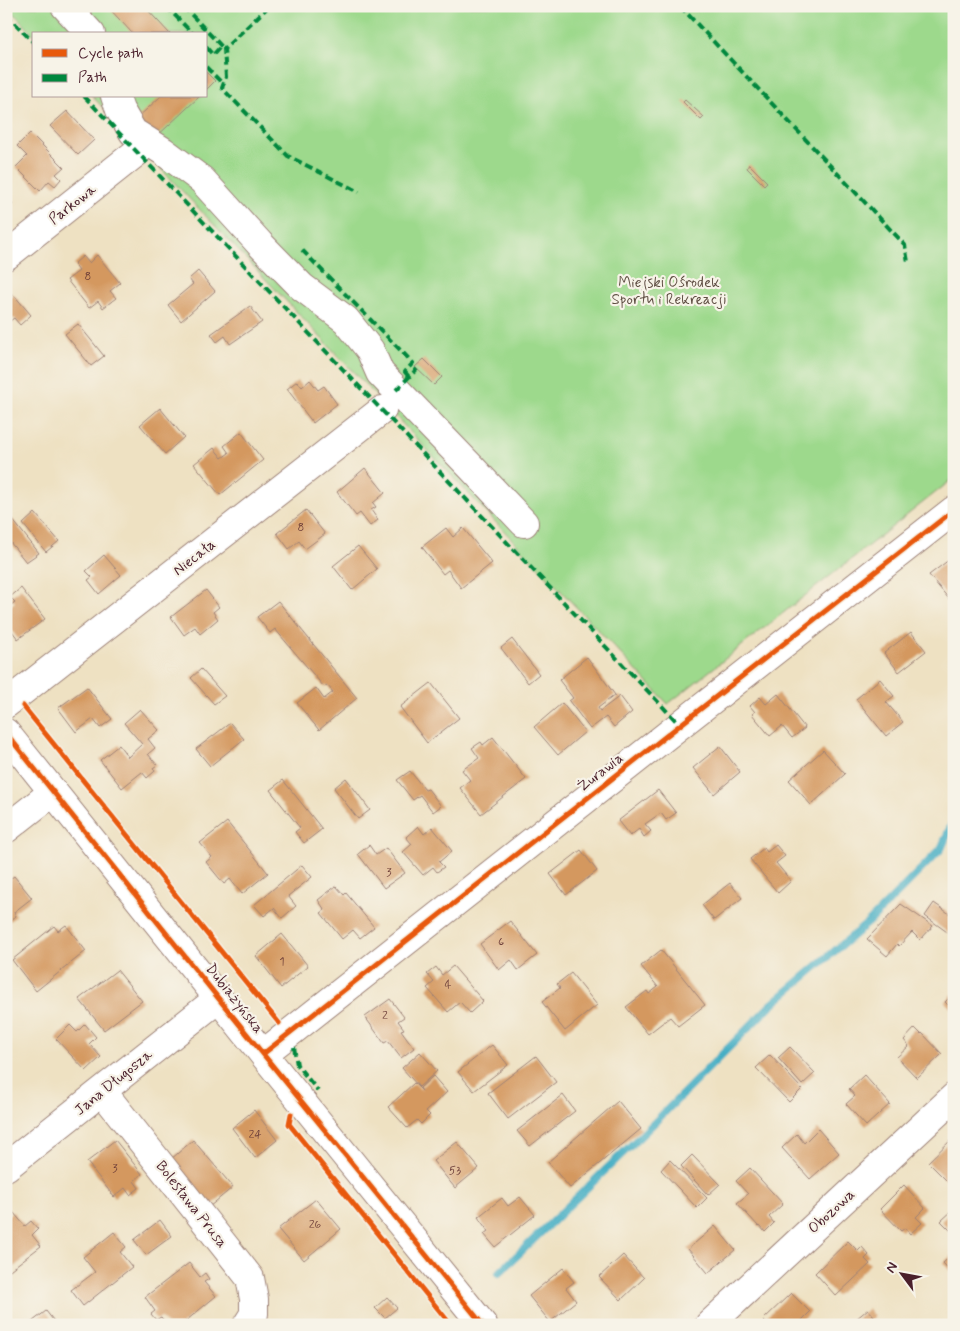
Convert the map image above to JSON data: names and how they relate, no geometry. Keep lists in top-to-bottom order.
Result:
{
  "streets": {
    "street": [
      "Parkowa",
      "Niecała",
      "Żurawia",
      "Dubiażyńska",
      "Jana Długosza",
      "Bolesława Prusa",
      "Obozowa"
    ]
  },
  "crossings": [
    ["Żurawia", "Dubiażyńska"],
    ["Dubiażyńska", "Jana Długosza"],
    ["Jana Długosza", "Bolesława Prusa"]
  ],
  "parks": ["Miejski Ośrodek Sportu i Rekreacji"],
  "house_numbers": [
    "8",
    "8",
    "3",
    "6",
    "1",
    "4",
    "2",
    "24",
    "3",
    "53",
    "26"
  ],
  "legend": ["Cycle path", "Path"],
  "north": "top left"
}
